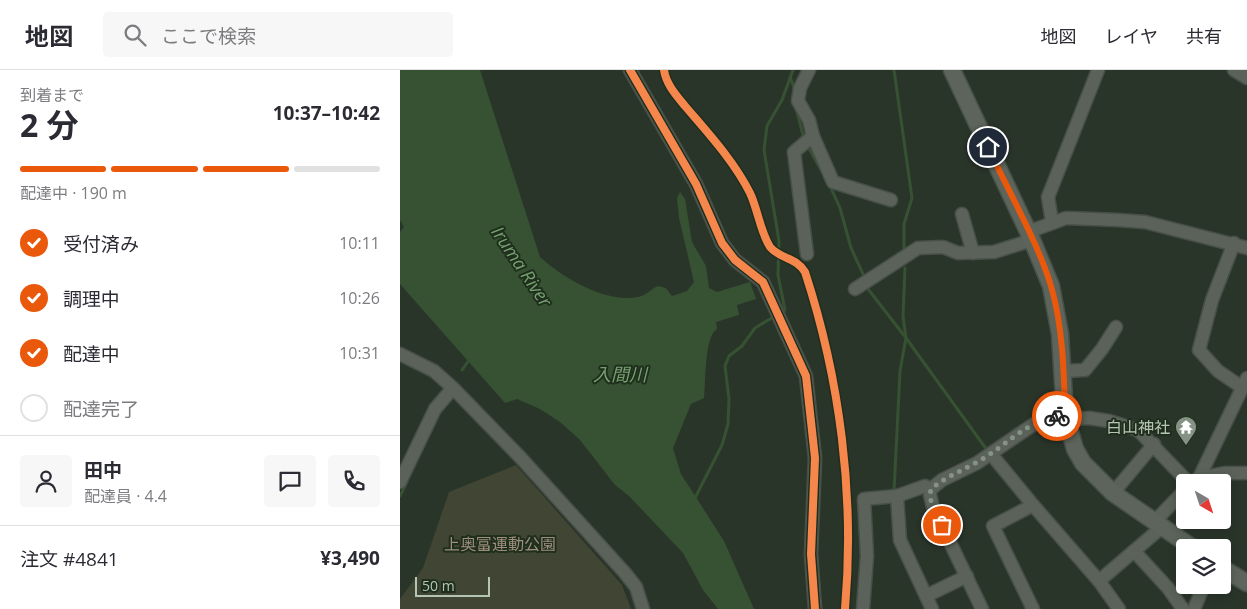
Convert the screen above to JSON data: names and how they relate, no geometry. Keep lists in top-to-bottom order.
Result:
{
  "water": ["Iruma River", "入間川"],
  "parks": ["上奥富運動公園"],
  "places": {
    "temple": ["白山神社"]
  },
  "scale_bar": "50 m",
  "north": "bottom right",
  "page": {
    "header": "地図",
    "search": "ここで検索",
    "nav": ["地図", "レイヤ", "共有"],
    "heading": ["2 分", "到着まで", "10:37–10:42"],
    "panel": [
      "田中",
      "配達員 · 4.4",
      "注文 #4841",
      "¥3,490"
    ],
    "bar": "配達中 · 190 m",
    "list": [
      ["受付済み", "10:11"],
      ["調理中", "10:26"],
      ["配達中", "10:31"],
      "配達完了"
    ],
    "scale": "50 m"
  }
}
